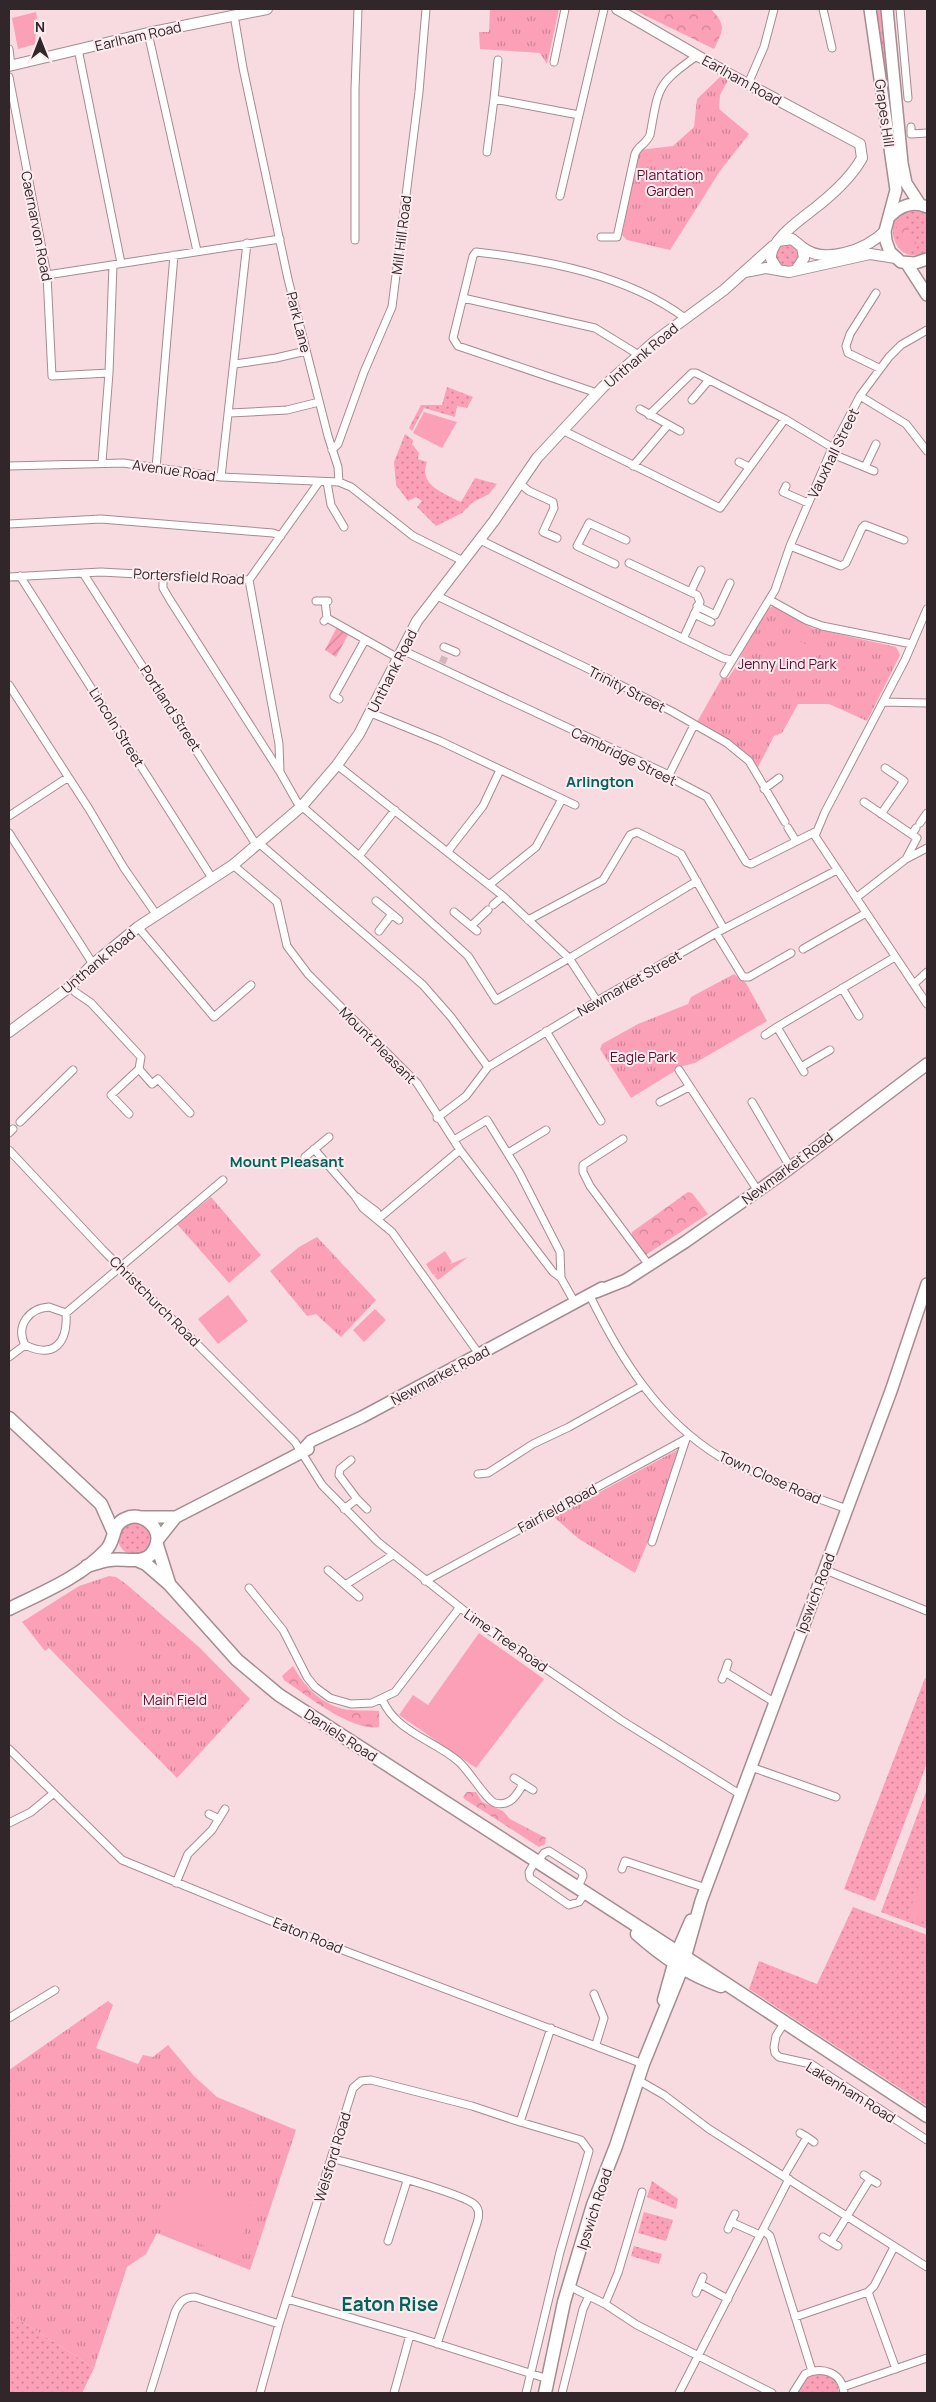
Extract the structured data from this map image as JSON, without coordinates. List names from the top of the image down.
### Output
{
  "streets": {
    "highway": [
      "Newmarket Road",
      "Ipswich Road",
      "Daniels Road",
      "Lakenham Road"
    ],
    "main road": ["Grapes Hill"],
    "street": [
      "Earlham Road",
      "Caernarvon Road",
      "Mill Hill Road",
      "Park Lane",
      "Unthank Road",
      "Vauxhall Street",
      "Avenue Road",
      "Portersfield Road",
      "Trinity Street",
      "Portland Street",
      "Lincoln Street",
      "Cambridge Street",
      "Newmarket Street",
      "Mount Pleasant",
      "Christchurch Road",
      "Town Close Road",
      "Fairfield Road",
      "Lime Tree Road",
      "Eaton Road",
      "Welsford Road"
    ]
  },
  "crossings": [
    ["Earlham Road", "Park Lane"],
    ["Earlham Road", "Unthank Road"],
    ["Mill Hill Road", "Park Lane"],
    ["Park Lane", "Avenue Road"],
    ["Unthank Road", "Trinity Street"],
    ["Unthank Road", "Portland Street"],
    ["Unthank Road", "Lincoln Street"],
    ["Unthank Road", "Cambridge Street"],
    ["Unthank Road", "Mount Pleasant"],
    ["Avenue Road", "Portersfield Road"],
    ["Portersfield Road", "Portland Street"],
    ["Portersfield Road", "Lincoln Street"],
    ["Trinity Street", "Cambridge Street"],
    ["Portland Street", "Newmarket Street"],
    ["Newmarket Street", "Mount Pleasant"],
    ["Mount Pleasant", "Newmarket Road"],
    ["Newmarket Road", "Christchurch Road"],
    ["Newmarket Road", "Town Close Road"],
    ["Newmarket Road", "Lime Tree Road"],
    ["Newmarket Road", "Daniels Road"],
    ["Christchurch Road", "Lime Tree Road"],
    ["Town Close Road", "Fairfield Road"],
    ["Town Close Road", "Ipswich Road"],
    ["Fairfield Road", "Lime Tree Road"],
    ["Ipswich Road", "Lime Tree Road"],
    ["Ipswich Road", "Daniels Road"],
    ["Ipswich Road", "Eaton Road"],
    ["Ipswich Road", "Lakenham Road"],
    ["Ipswich Road", "Welsford Road"],
    ["Daniels Road", "Lakenham Road"]
  ],
  "districts": ["Arlington", "Mount Pleasant", "Eaton Rise"],
  "parks": [
    "Plantation Garden",
    "Jenny Lind Park",
    "Eagle Park",
    "Main Field"
  ],
  "north": "top"
}
